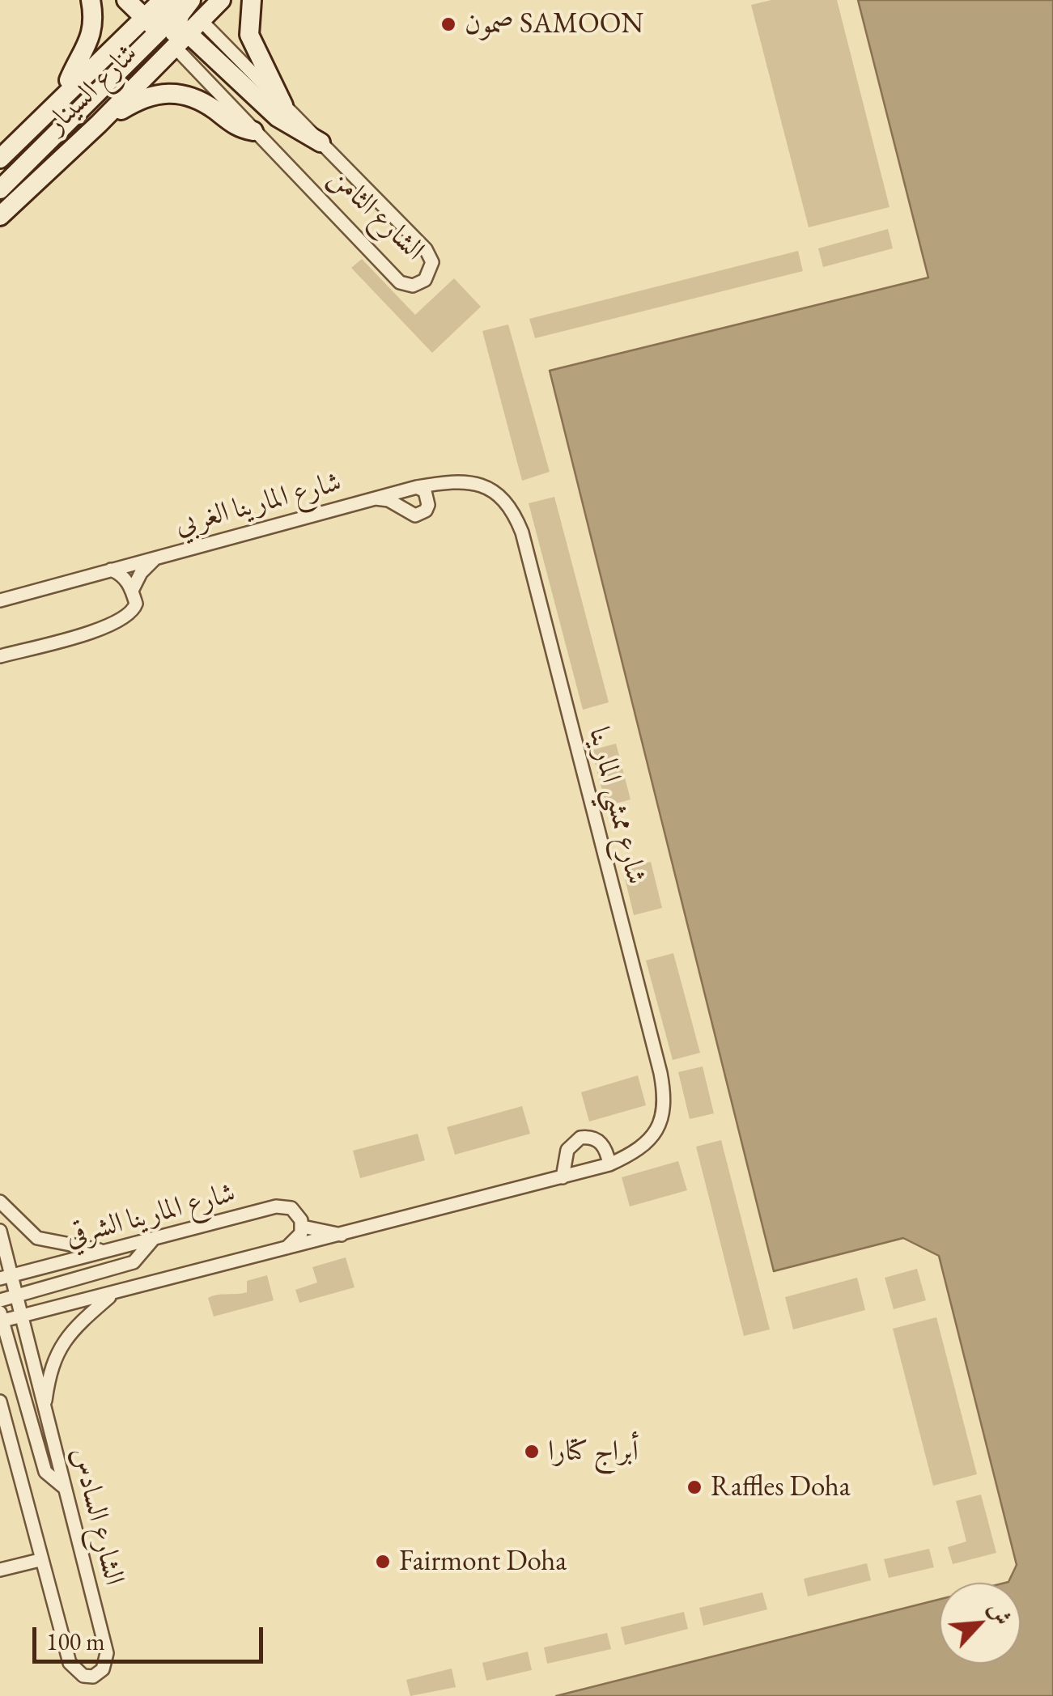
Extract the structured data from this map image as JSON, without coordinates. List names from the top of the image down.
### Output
{
  "streets": {
    "street": [
      "شارع السينار",
      "الشارع الثامن",
      "شارع المارينا الغربي",
      "شارع ممشي المارينا",
      "شارع المارينا الشرقي",
      "الشارع السادس"
    ]
  },
  "crossings": [
    ["شارع السينار", "الشارع الثامن"],
    ["شارع المارينا الغربي", "شارع ممشي المارينا"],
    ["شارع ممشي المارينا", "شارع المارينا الشرقي"],
    ["شارع المارينا الشرقي", "الشارع السادس"]
  ],
  "places": [
    "صمون SAMOON",
    "أبراج كتارا",
    "Raffles Doha",
    "Fairmont Doha"
  ],
  "scale_bar": "100 m",
  "north": "top right"
}
